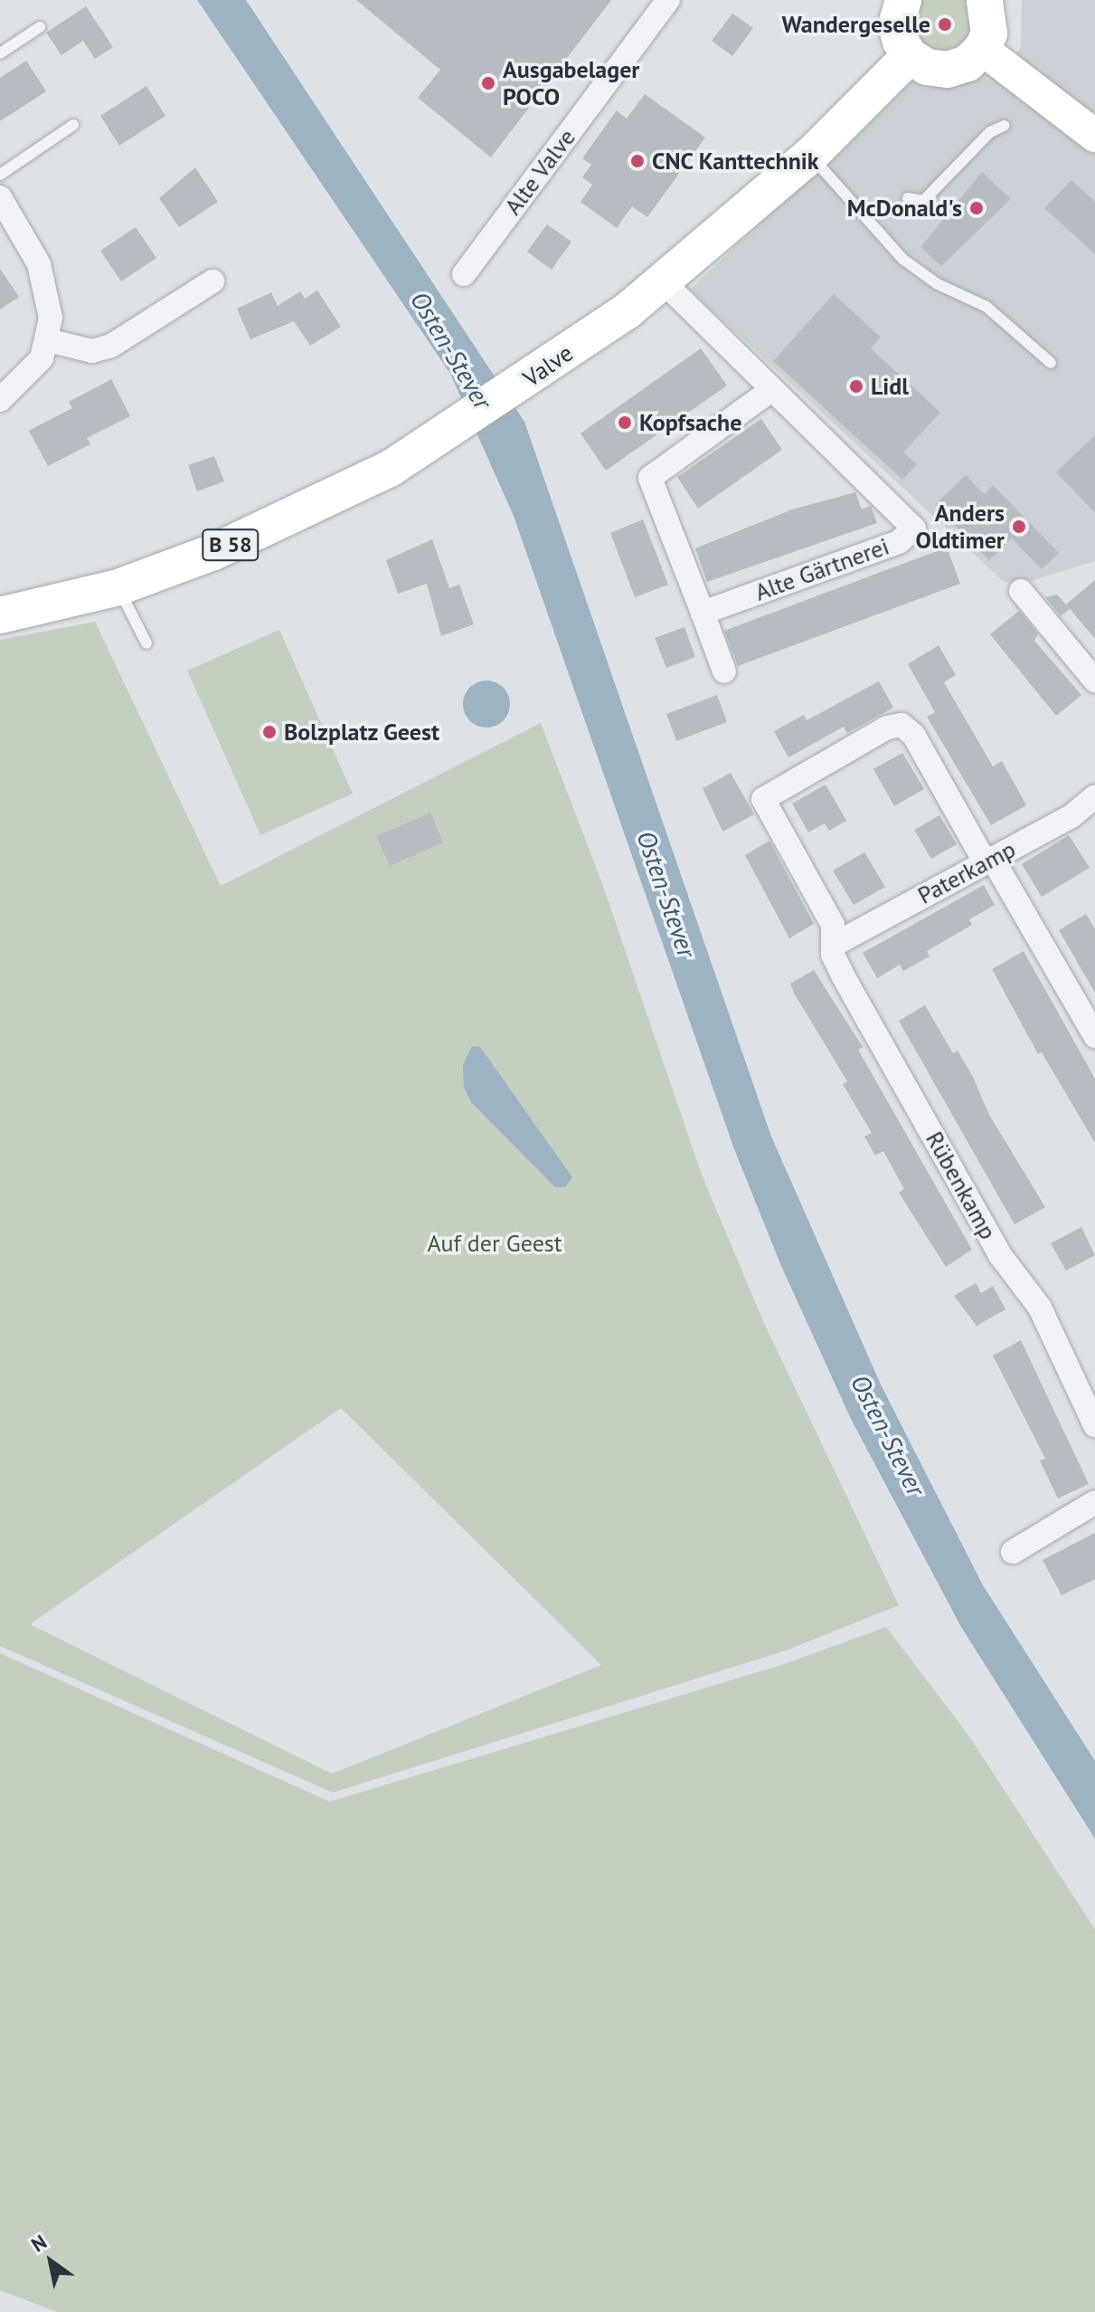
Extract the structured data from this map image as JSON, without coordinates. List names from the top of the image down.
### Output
{
  "streets": {
    "main road": ["Valve", "B 58"],
    "street": [
      "Alte Valve",
      "Alte Gärtnerei",
      "Paterkamp",
      "Rübenkamp"
    ]
  },
  "crossings": [
    ["Valve", "Alte Gärtnerei"],
    ["Paterkamp", "Rübenkamp"]
  ],
  "water": ["Osten-Stever"],
  "parks": ["Auf der Geest"],
  "places": [
    "Wandergeselle",
    "Ausgabelager POCO",
    "CNC Kanttechnik",
    "McDonald's",
    "Lidl",
    "Kopfsache",
    "Anders Oldtimer",
    "Bolzplatz Geest"
  ],
  "north": "top left"
}
